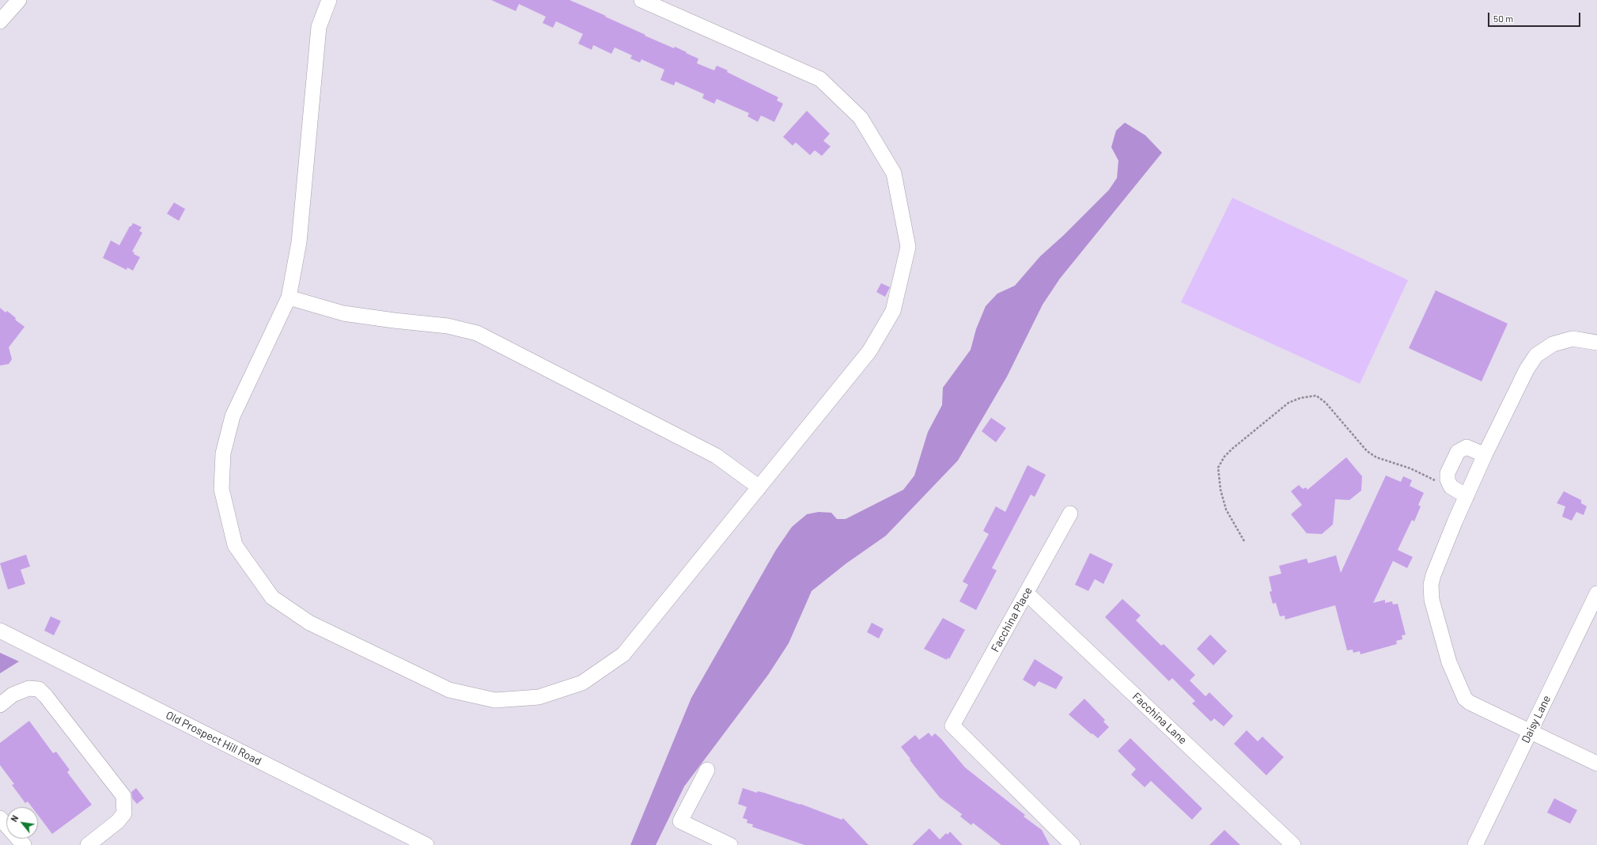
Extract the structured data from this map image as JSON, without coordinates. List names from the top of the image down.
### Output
{
  "streets": {
    "street": [
      "Facchina Place",
      "Facchina Lane",
      "Daisy Lane",
      "Old Prospect Hill Road"
    ]
  },
  "crossings": [
    ["Facchina Place", "Facchina Lane"]
  ],
  "scale_bar": "50 m",
  "north": "top left"
}
